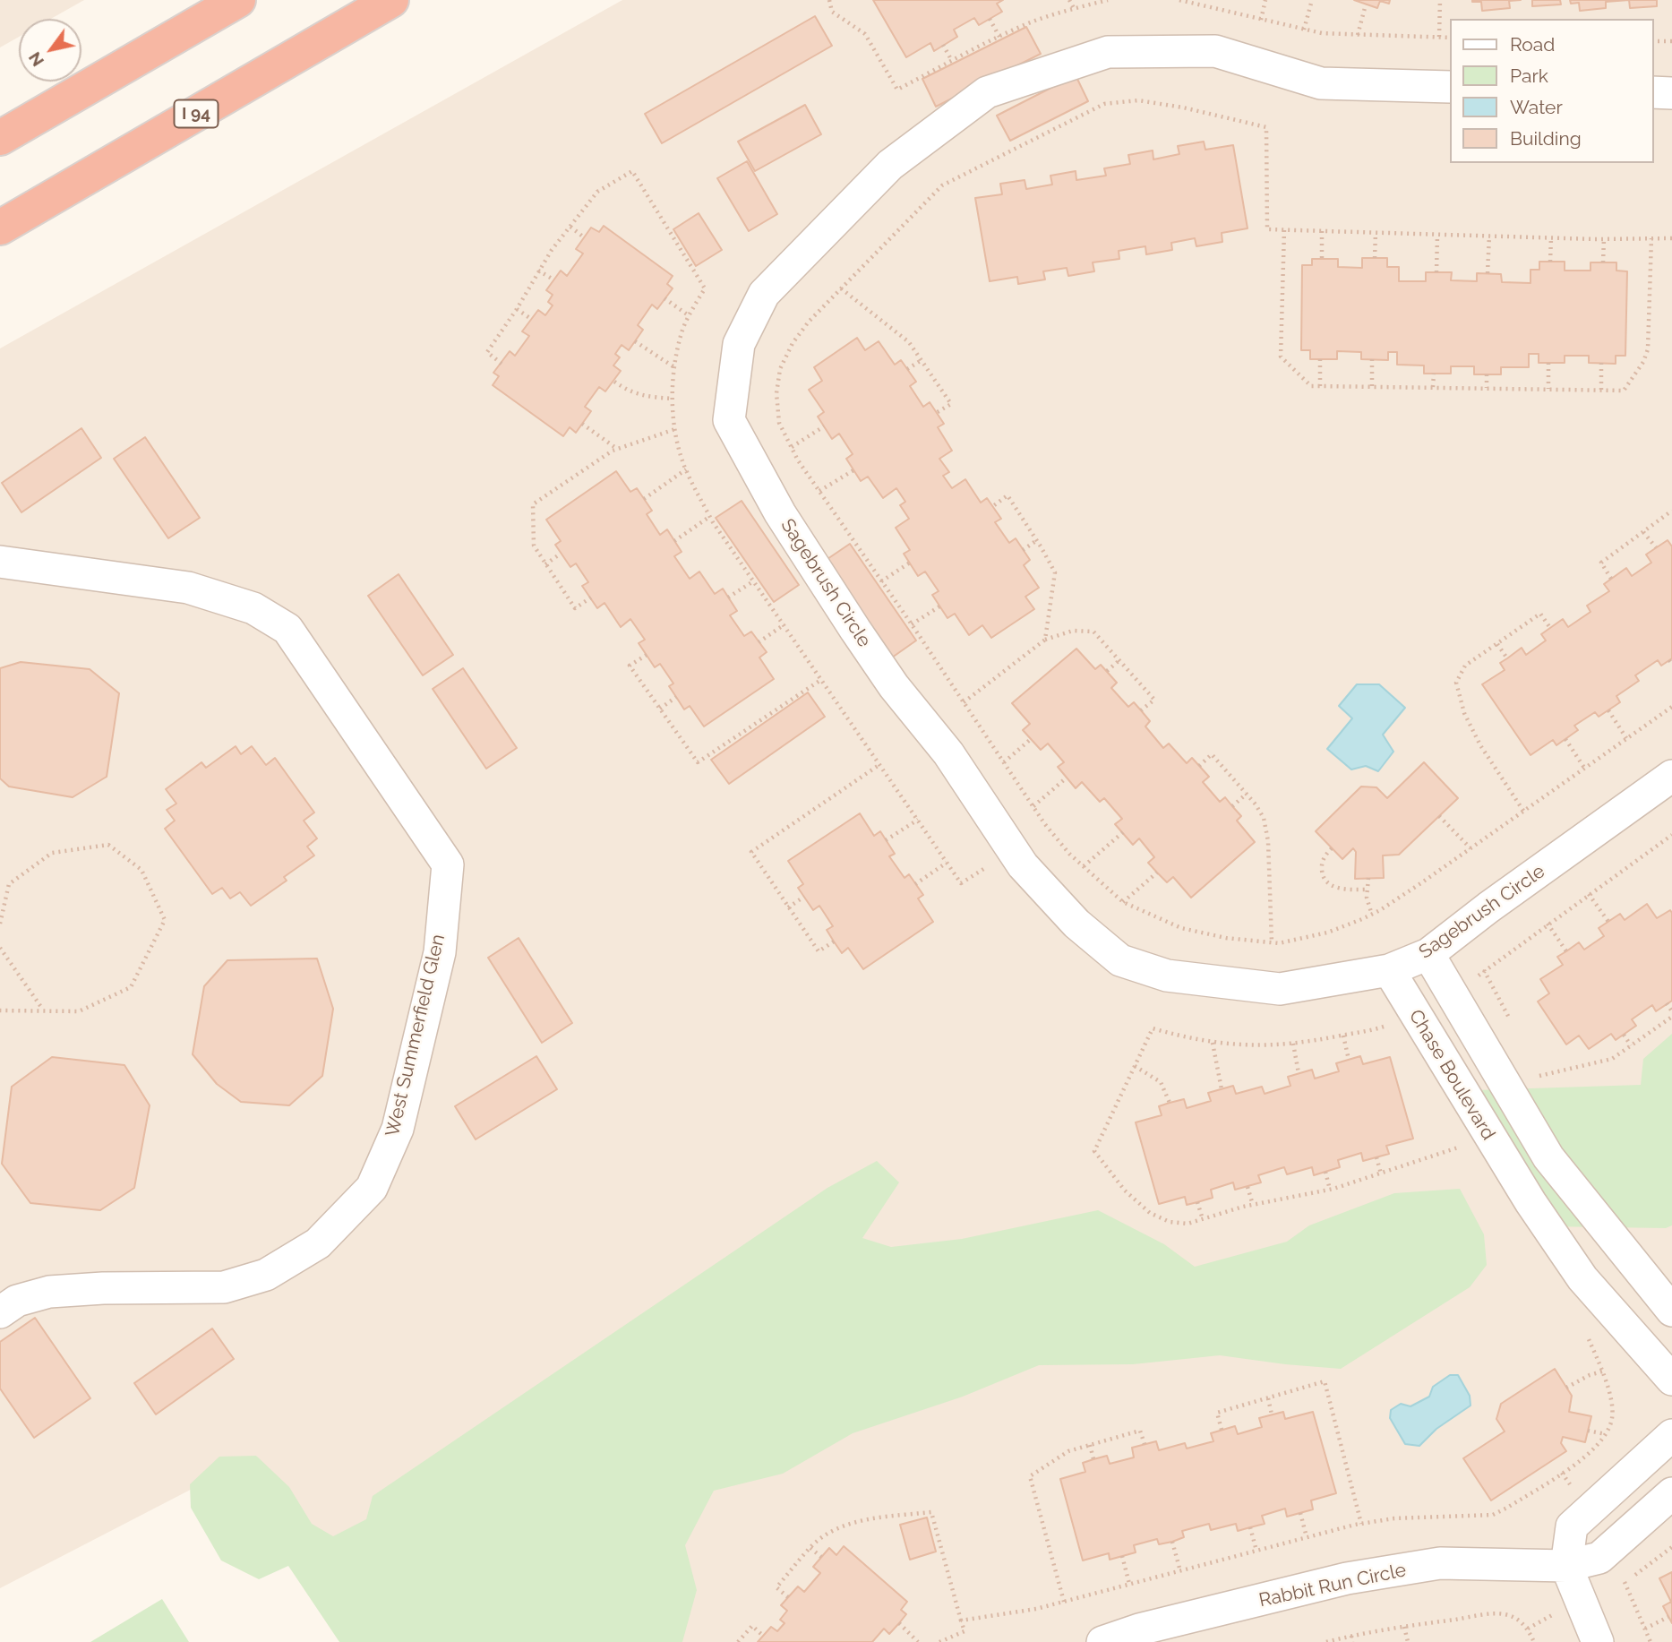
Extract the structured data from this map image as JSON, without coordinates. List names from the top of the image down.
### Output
{
  "streets": {
    "highway": ["I 94"],
    "street": [
      "Sagebrush Circle",
      "West Summerfield Glen",
      "Chase Boulevard",
      "Rabbit Run Circle"
    ]
  },
  "crossings": [
    ["Sagebrush Circle", "Chase Boulevard"]
  ],
  "legend": [
    "Road",
    "Park",
    "Water",
    "Building"
  ],
  "north": "bottom left"
}
